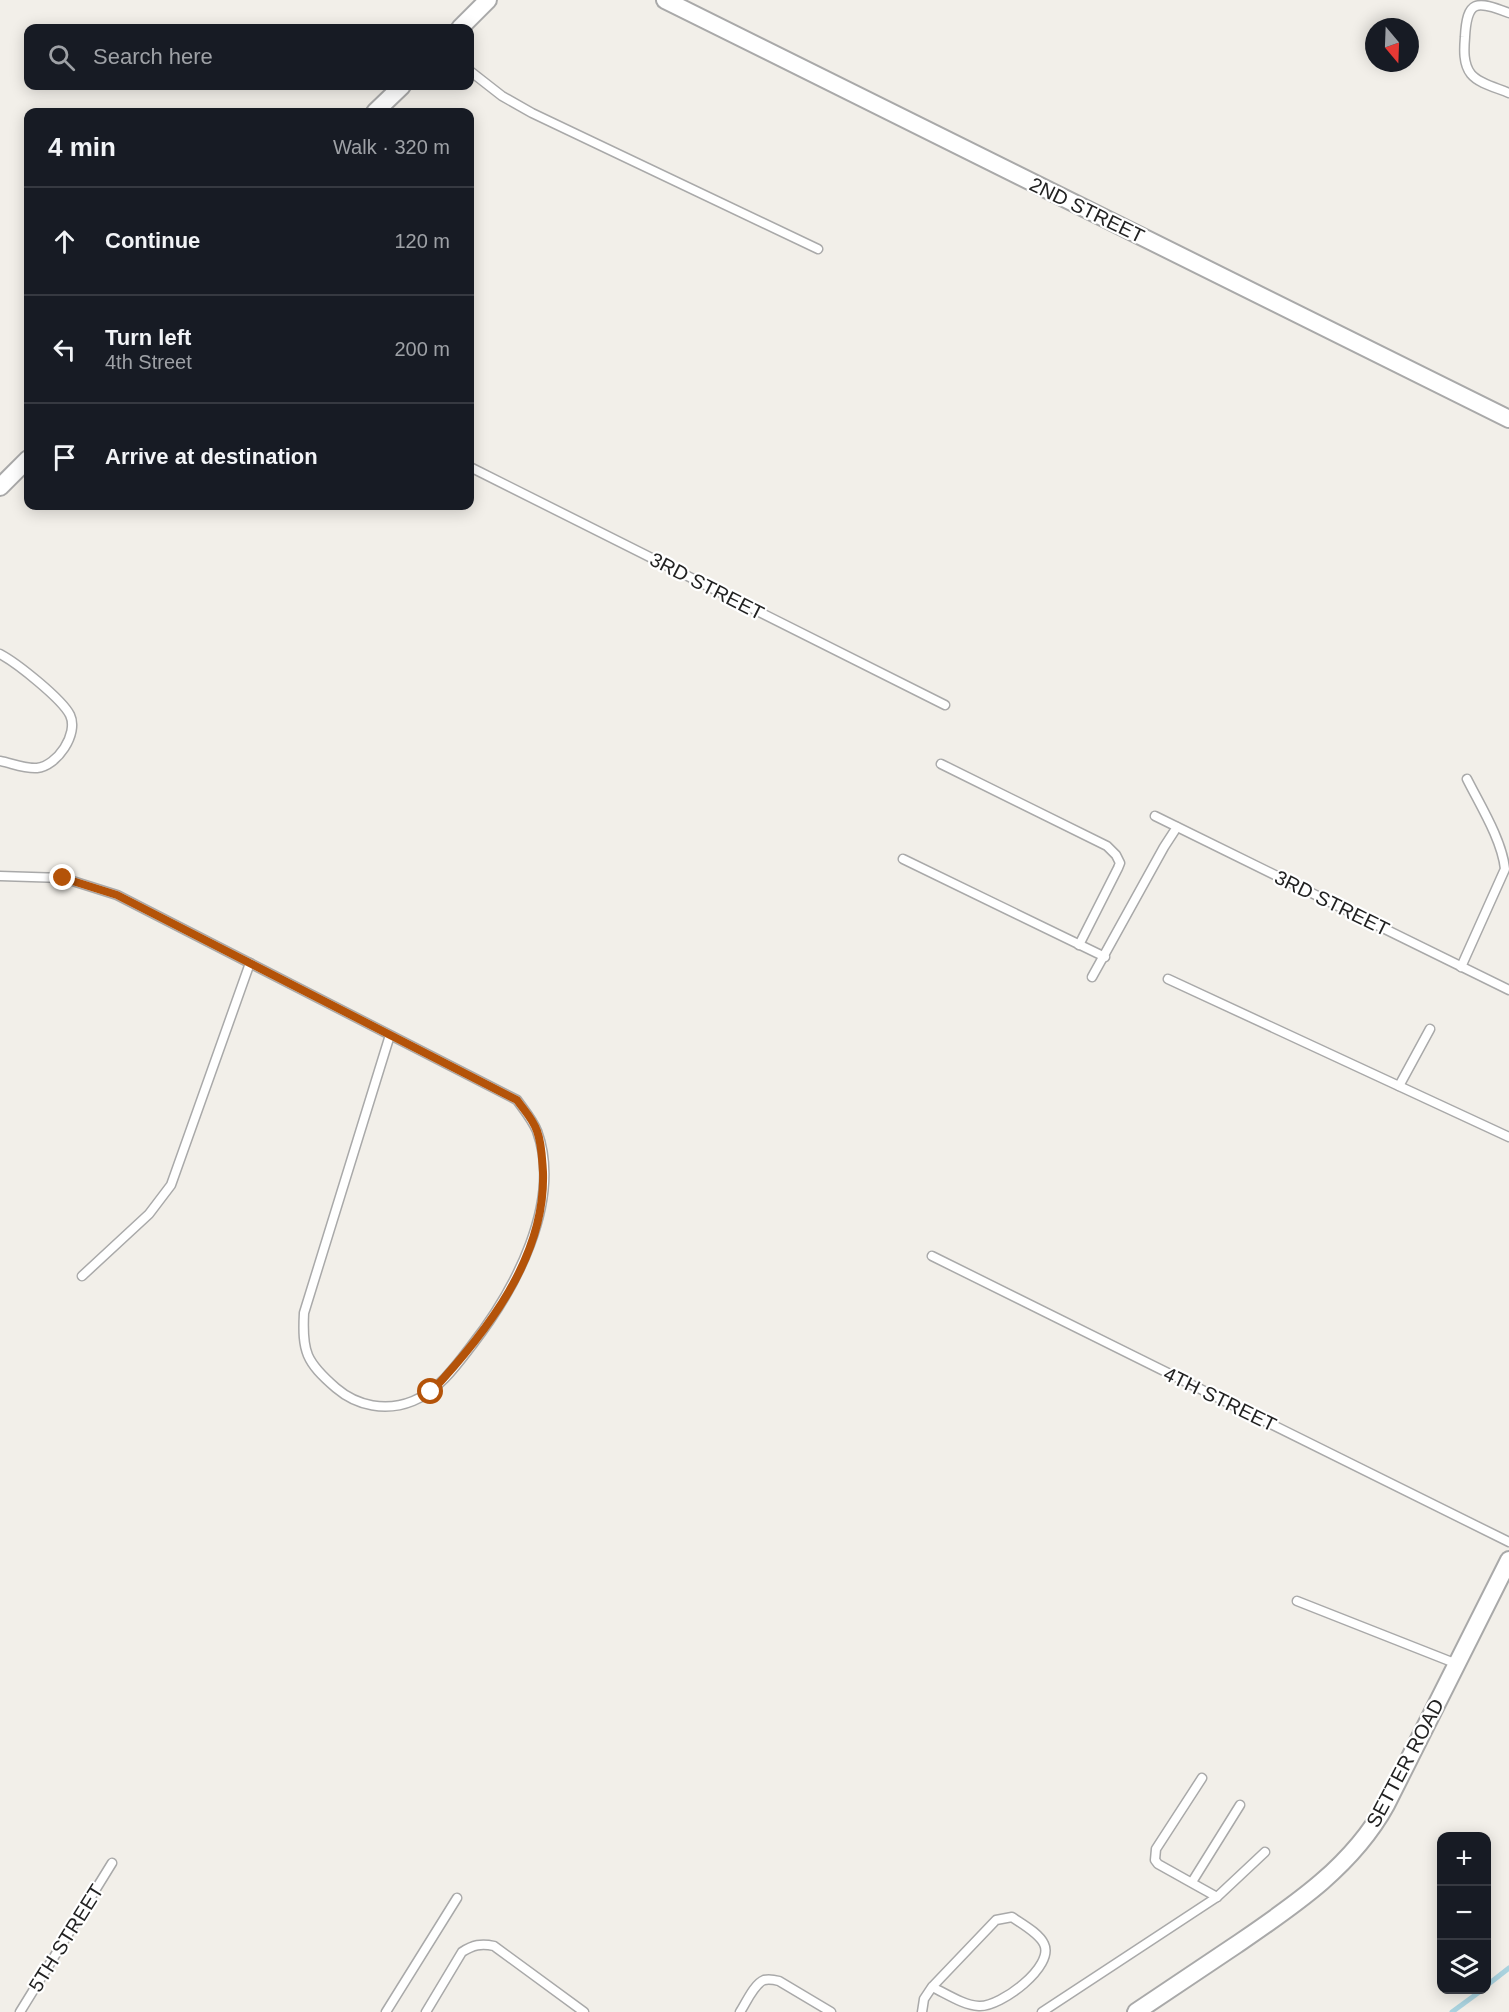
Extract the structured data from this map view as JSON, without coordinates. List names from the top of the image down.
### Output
{
  "streets": {
    "street": ["2ND STREET", "SETTER ROAD"],
    "lane": ["3RD STREET", "4TH STREET", "5TH STREET"]
  },
  "north": "bottom",
  "page": {
    "search": "Search here",
    "heading": ["4 min", "Walk · 320 m"],
    "list": [
      ["Continue", "120 m"],
      ["Turn left", "4th Street", "200 m"],
      "Arrive at destination"
    ],
    "map_buttons": ["+", "−"]
  }
}
